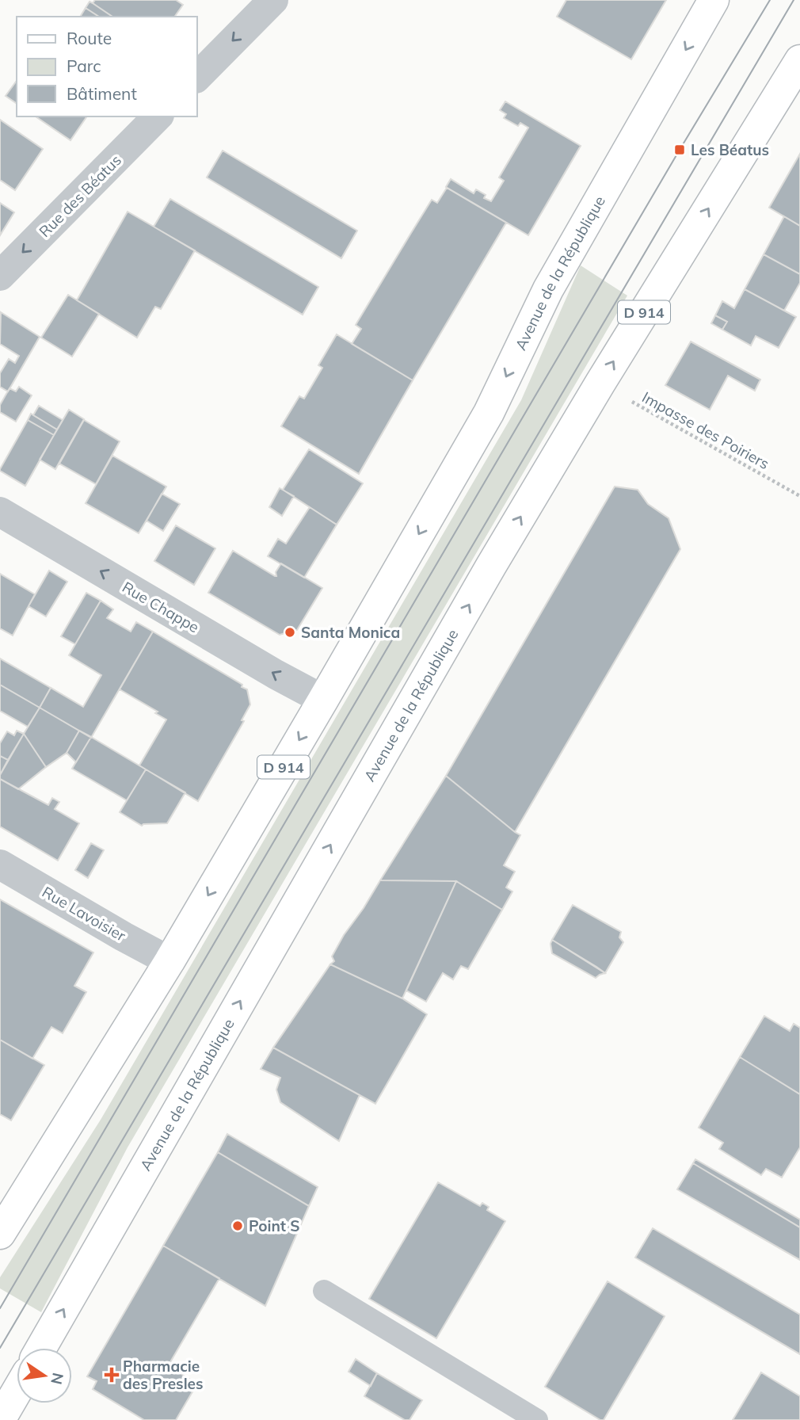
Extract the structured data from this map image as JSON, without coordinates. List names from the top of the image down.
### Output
{
  "streets": {
    "main road": ["Avenue de la République", "D 914"],
    "street": ["Rue des Béatus", "Rue Chappe", "Rue Lavoisier"],
    "path": ["Impasse des Poiriers"]
  },
  "crossings": [
    ["Avenue de la République", "Impasse des Poiriers"],
    ["Avenue de la République", "Rue Chappe"],
    ["Avenue de la République", "Rue Lavoisier"]
  ],
  "one_way": ["Rue des Béatus", "Rue Chappe"],
  "places": {
    "transit": ["Les Béatus"],
    "other": ["Santa Monica", "Point S"],
    "health": ["Pharmacie des Presles"]
  },
  "legend": ["Route", "Parc", "Bâtiment"],
  "north": "right"
}
